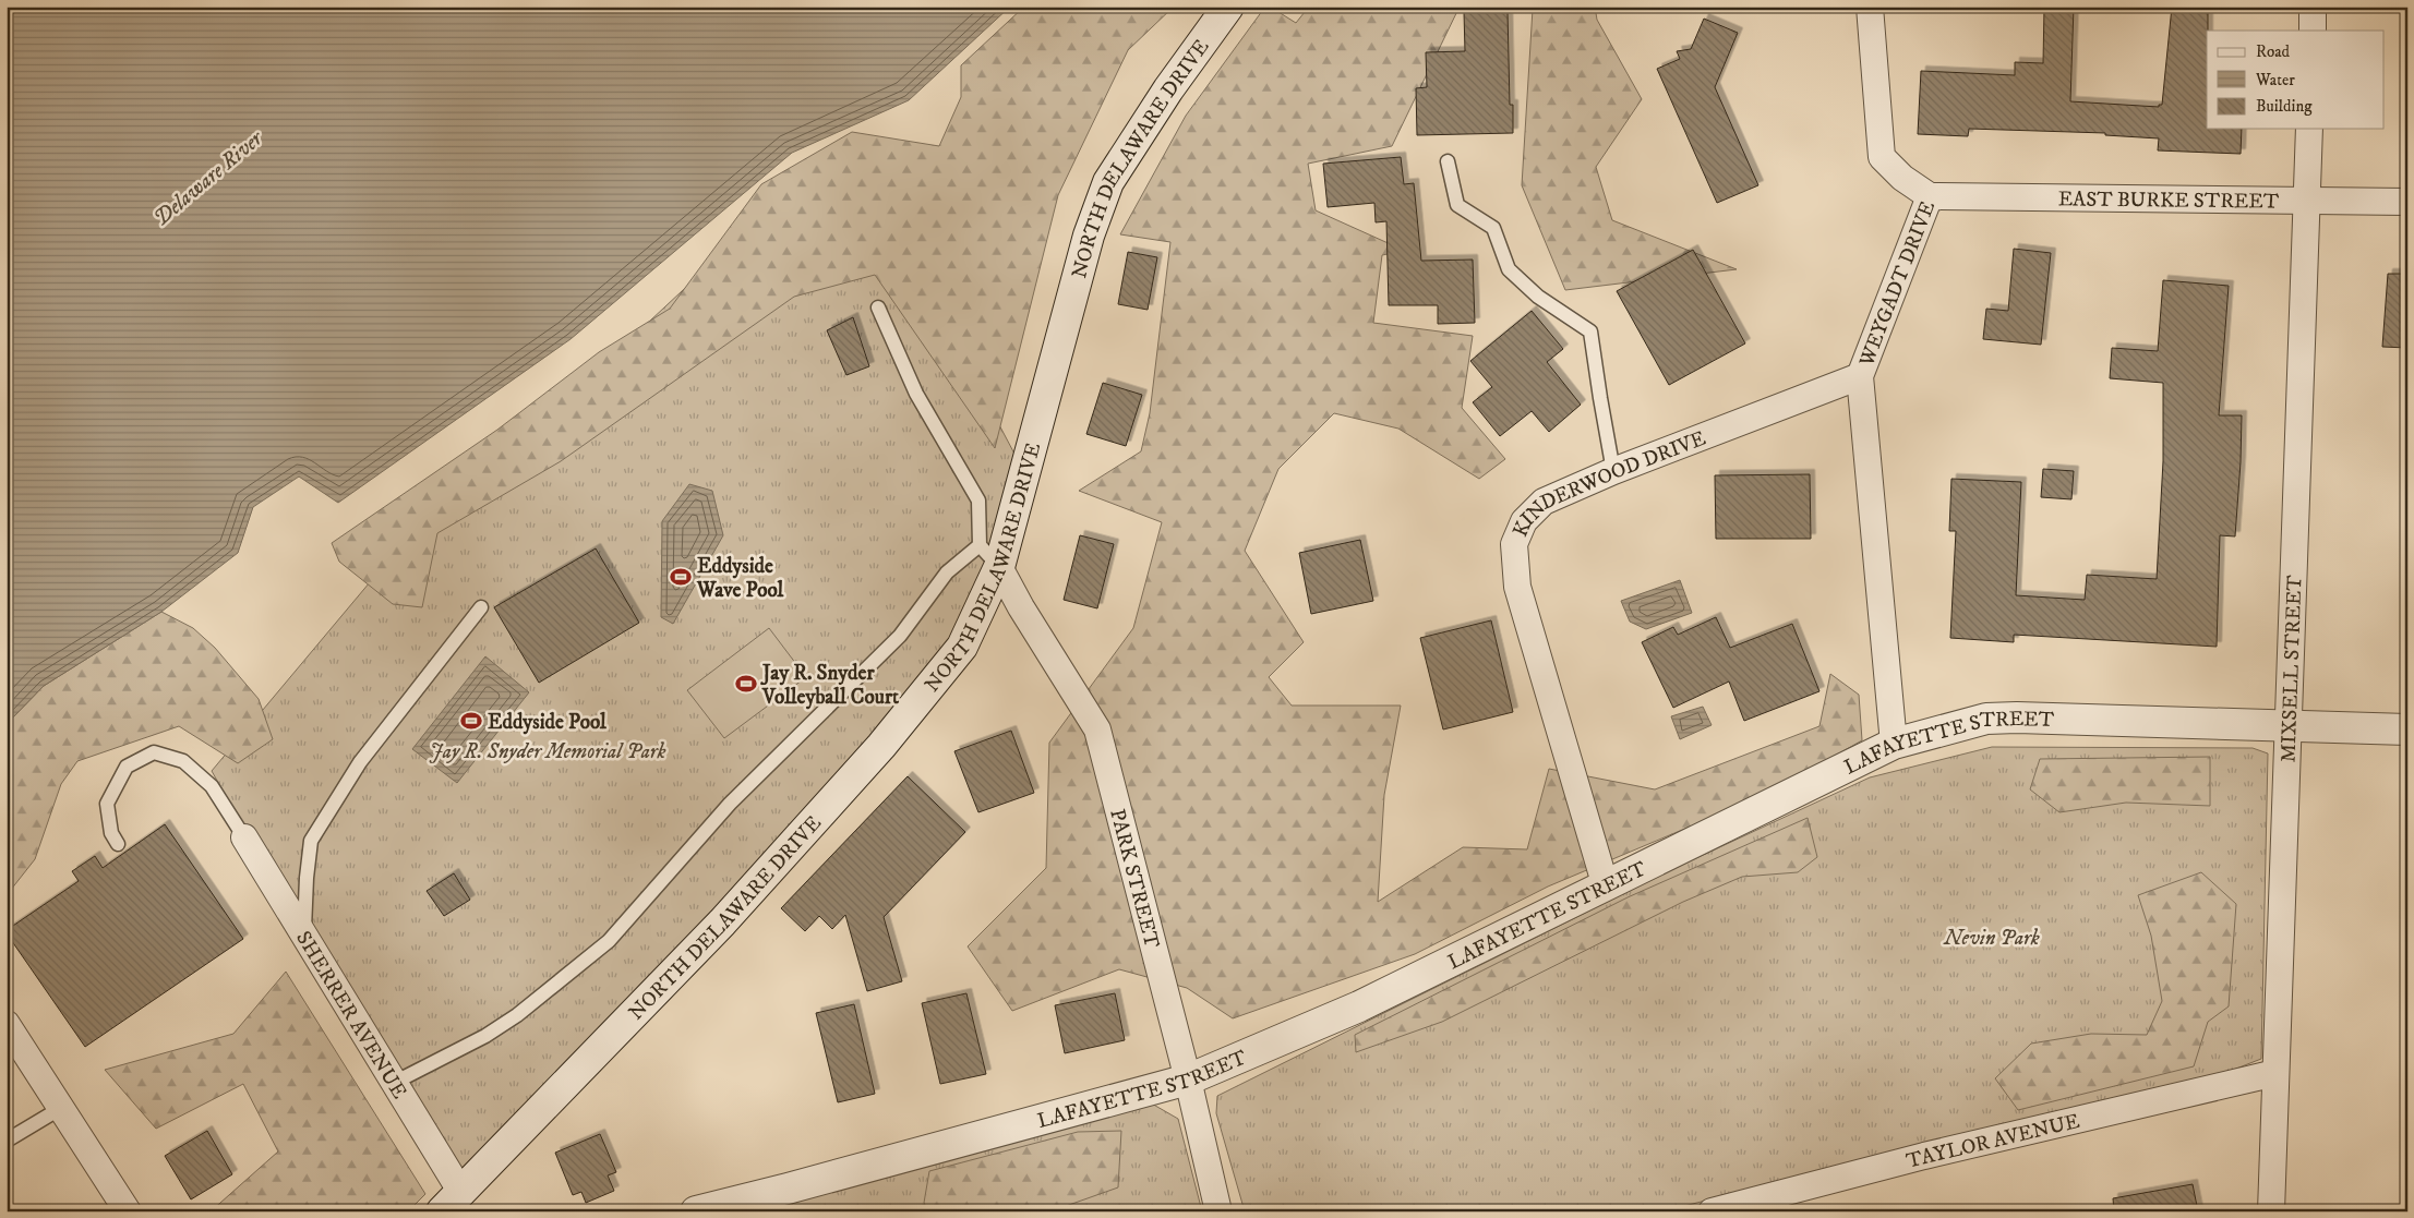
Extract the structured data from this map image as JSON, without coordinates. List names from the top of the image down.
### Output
{
  "streets": {
    "street": [
      "NORTH DELAWARE DRIVE",
      "EAST BURKE STREET",
      "WEYGADT DRIVE",
      "KINDERWOOD DRIVE",
      "MIXSELL STREET",
      "LAFAYETTE STREET",
      "PARK STREET",
      "SHERRER AVENUE",
      "TAYLOR AVENUE"
    ]
  },
  "crossings": [
    ["NORTH DELAWARE DRIVE", "PARK STREET"],
    ["NORTH DELAWARE DRIVE", "SHERRER AVENUE"],
    ["EAST BURKE STREET", "WEYGADT DRIVE"],
    ["EAST BURKE STREET", "MIXSELL STREET"],
    ["WEYGADT DRIVE", "KINDERWOOD DRIVE"],
    ["WEYGADT DRIVE", "LAFAYETTE STREET"],
    ["KINDERWOOD DRIVE", "LAFAYETTE STREET"],
    ["MIXSELL STREET", "LAFAYETTE STREET"],
    ["MIXSELL STREET", "TAYLOR AVENUE"],
    ["LAFAYETTE STREET", "PARK STREET"]
  ],
  "water": ["Delaware River"],
  "parks": ["Jay R. Snyder Memorial Park", "Nevin Park"],
  "places": {
    "sports": ["Eddyside Wave Pool", "Jay R. Snyder Volleyball Court", "Eddyside Pool"]
  },
  "legend": ["Road", "Water", "Building"]
}
